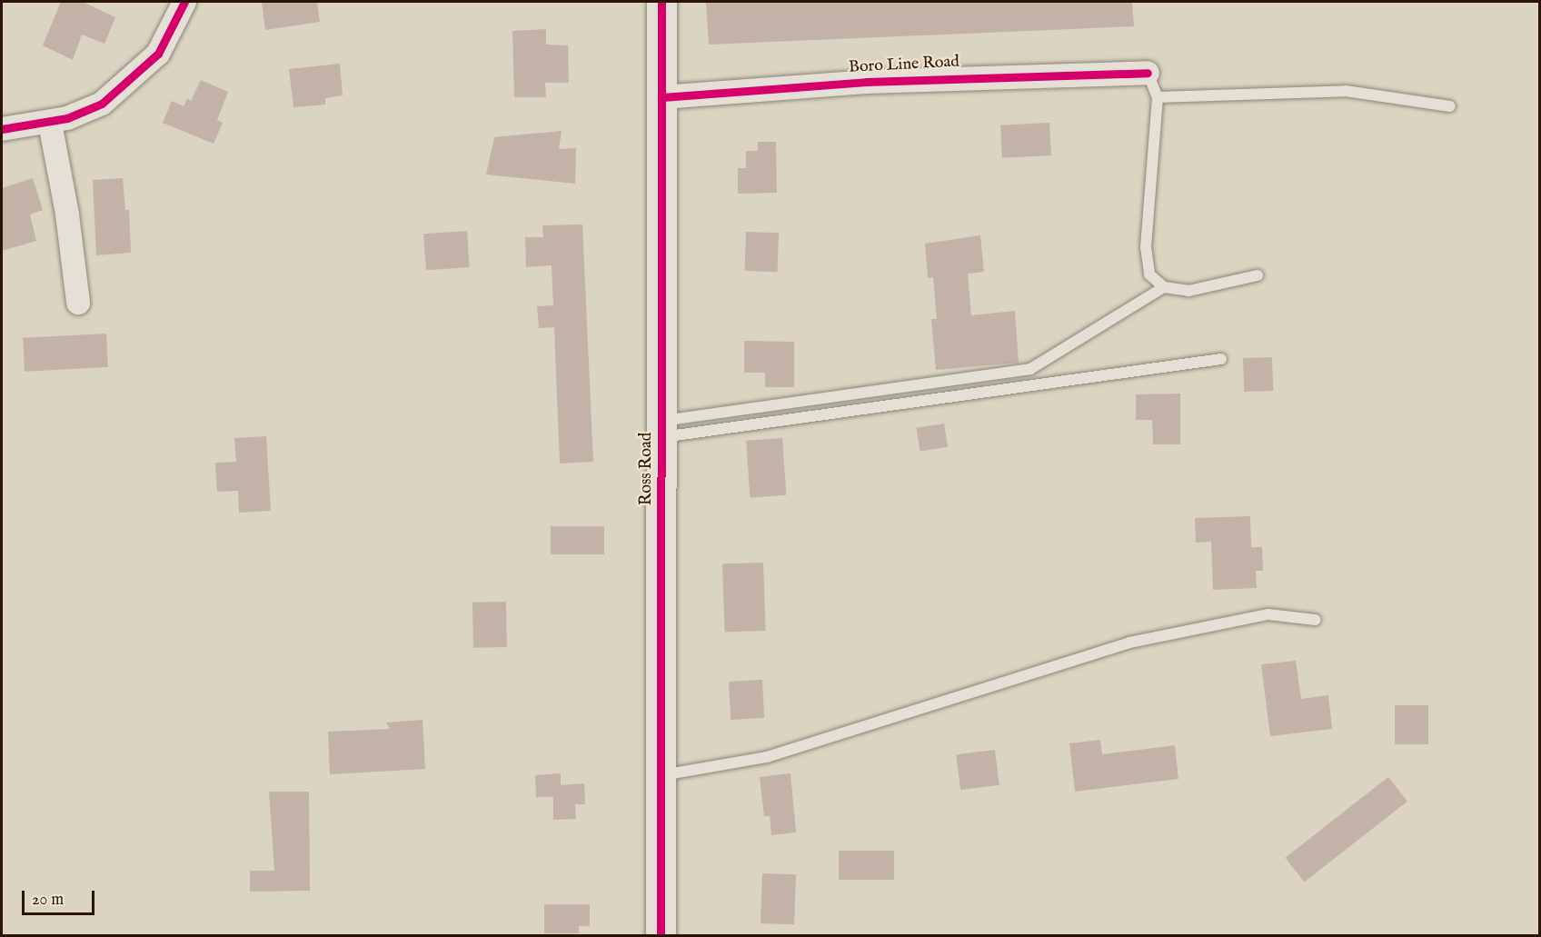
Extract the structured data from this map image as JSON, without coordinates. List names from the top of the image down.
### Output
{
  "streets": {
    "street": ["Boro Line Road", "Ross Road"]
  },
  "crossings": [
    ["Boro Line Road", "Ross Road"]
  ],
  "scale_bar": "20 m"
}
